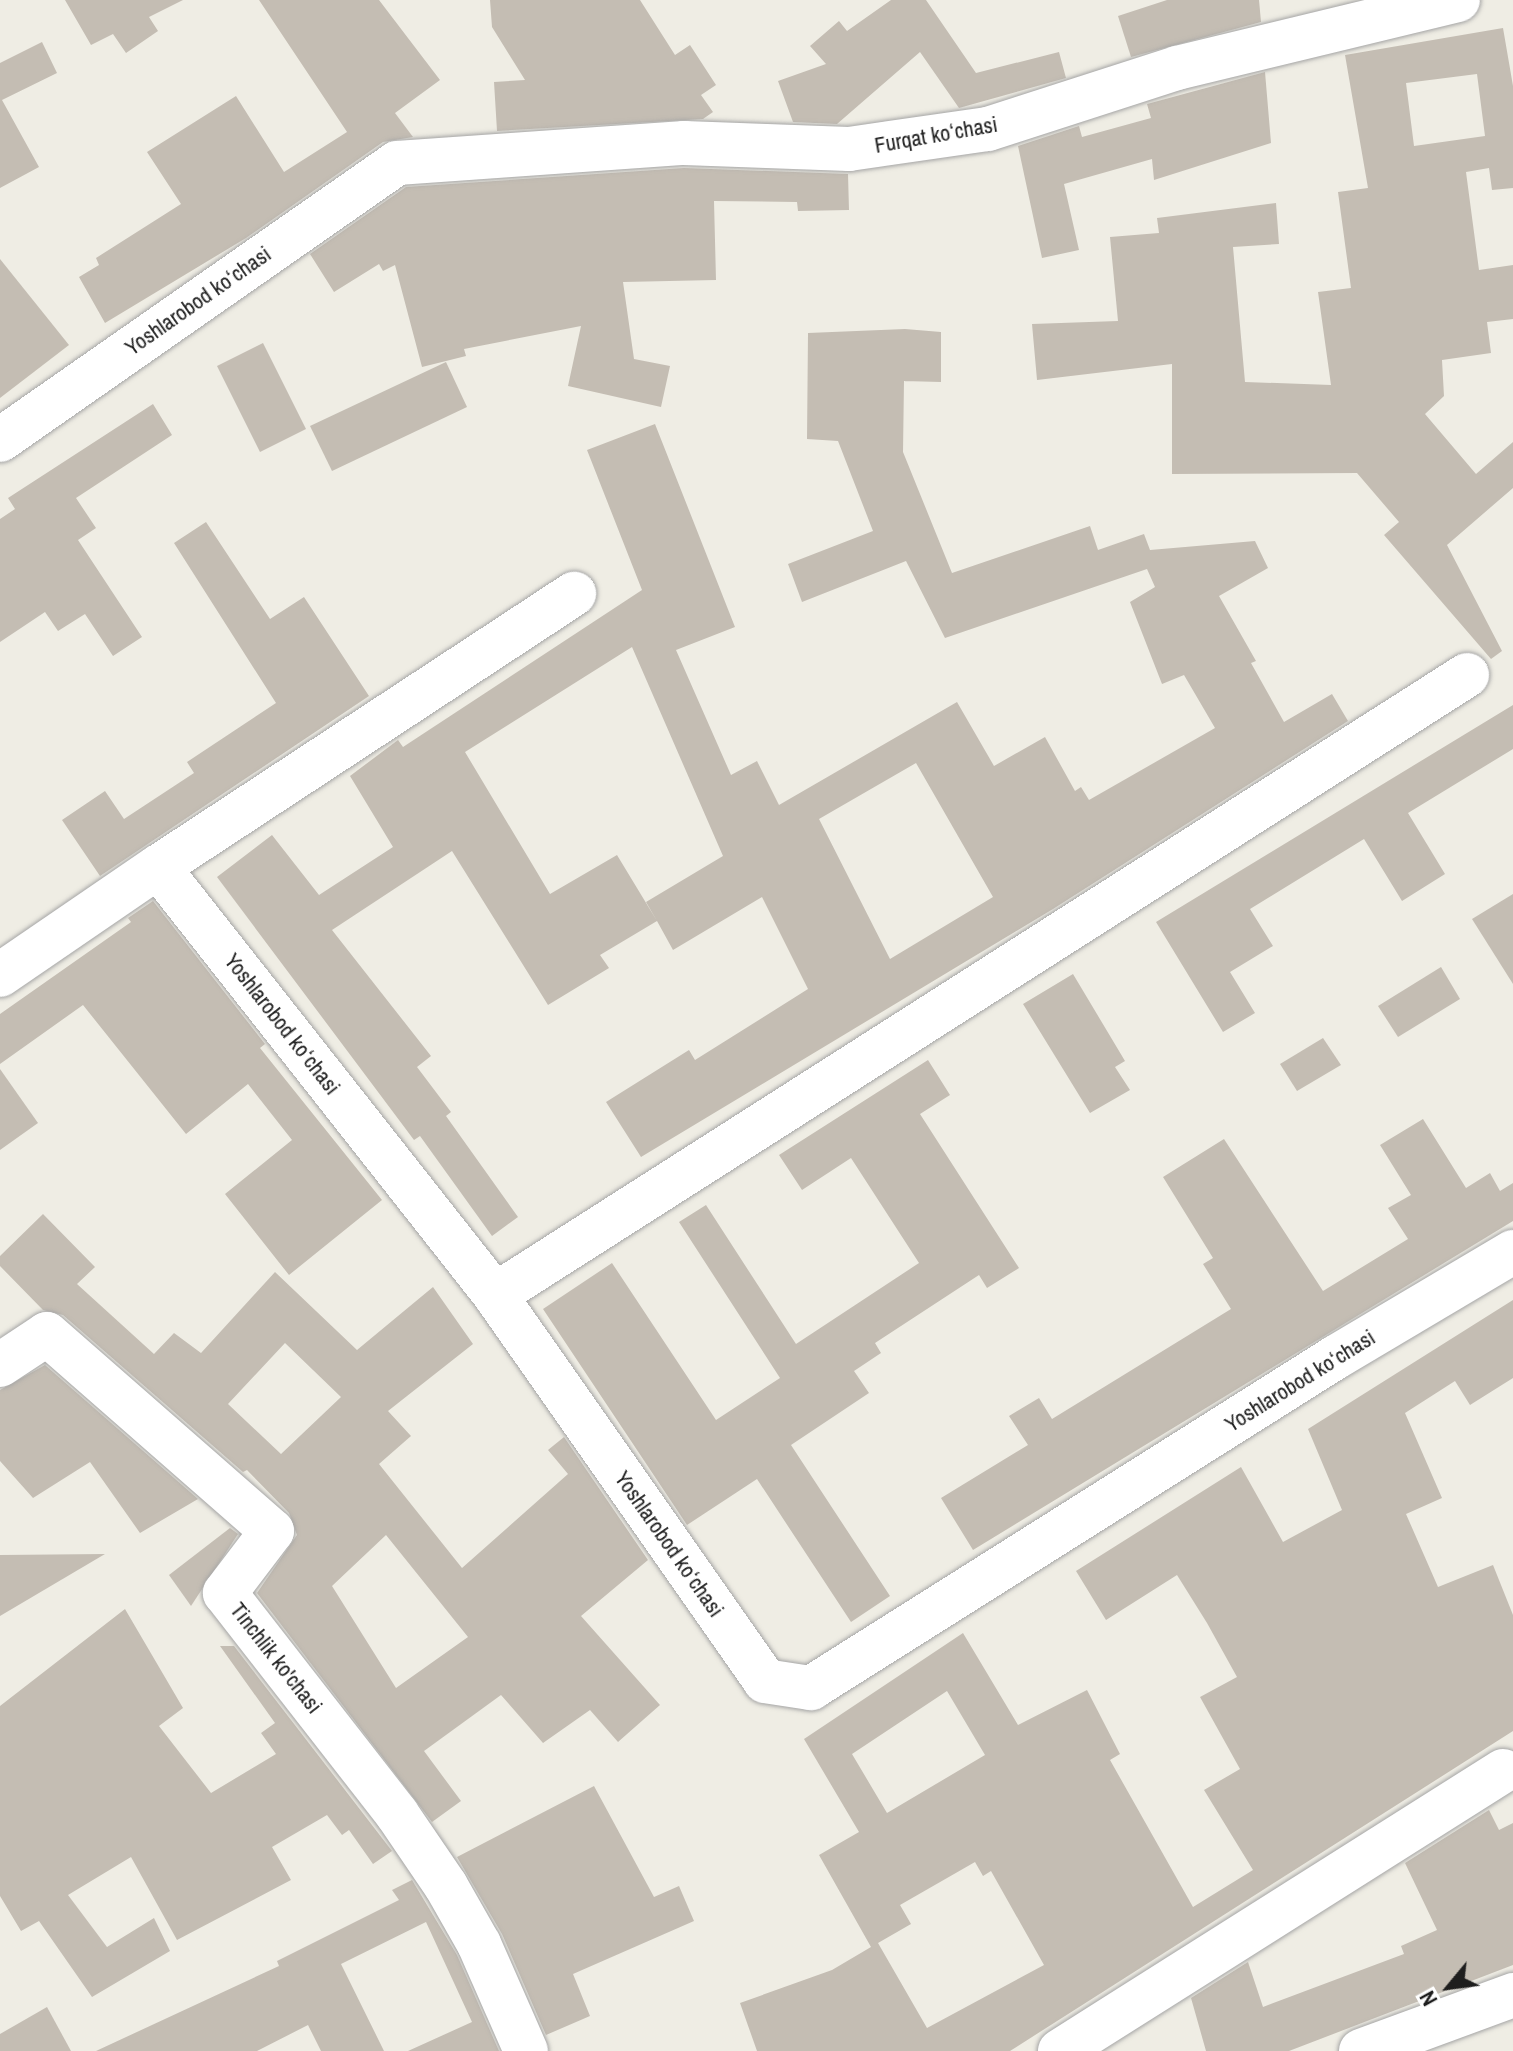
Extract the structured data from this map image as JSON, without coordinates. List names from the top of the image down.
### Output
{
  "streets": {
    "street": ["Furqat koʻchasi", "Yoshlarobod koʻchasi", "Tinchlik ko'chasi"]
  },
  "crossings": [
    ["Furqat koʻchasi", "Yoshlarobod koʻchasi"]
  ],
  "north": "bottom left"
}
